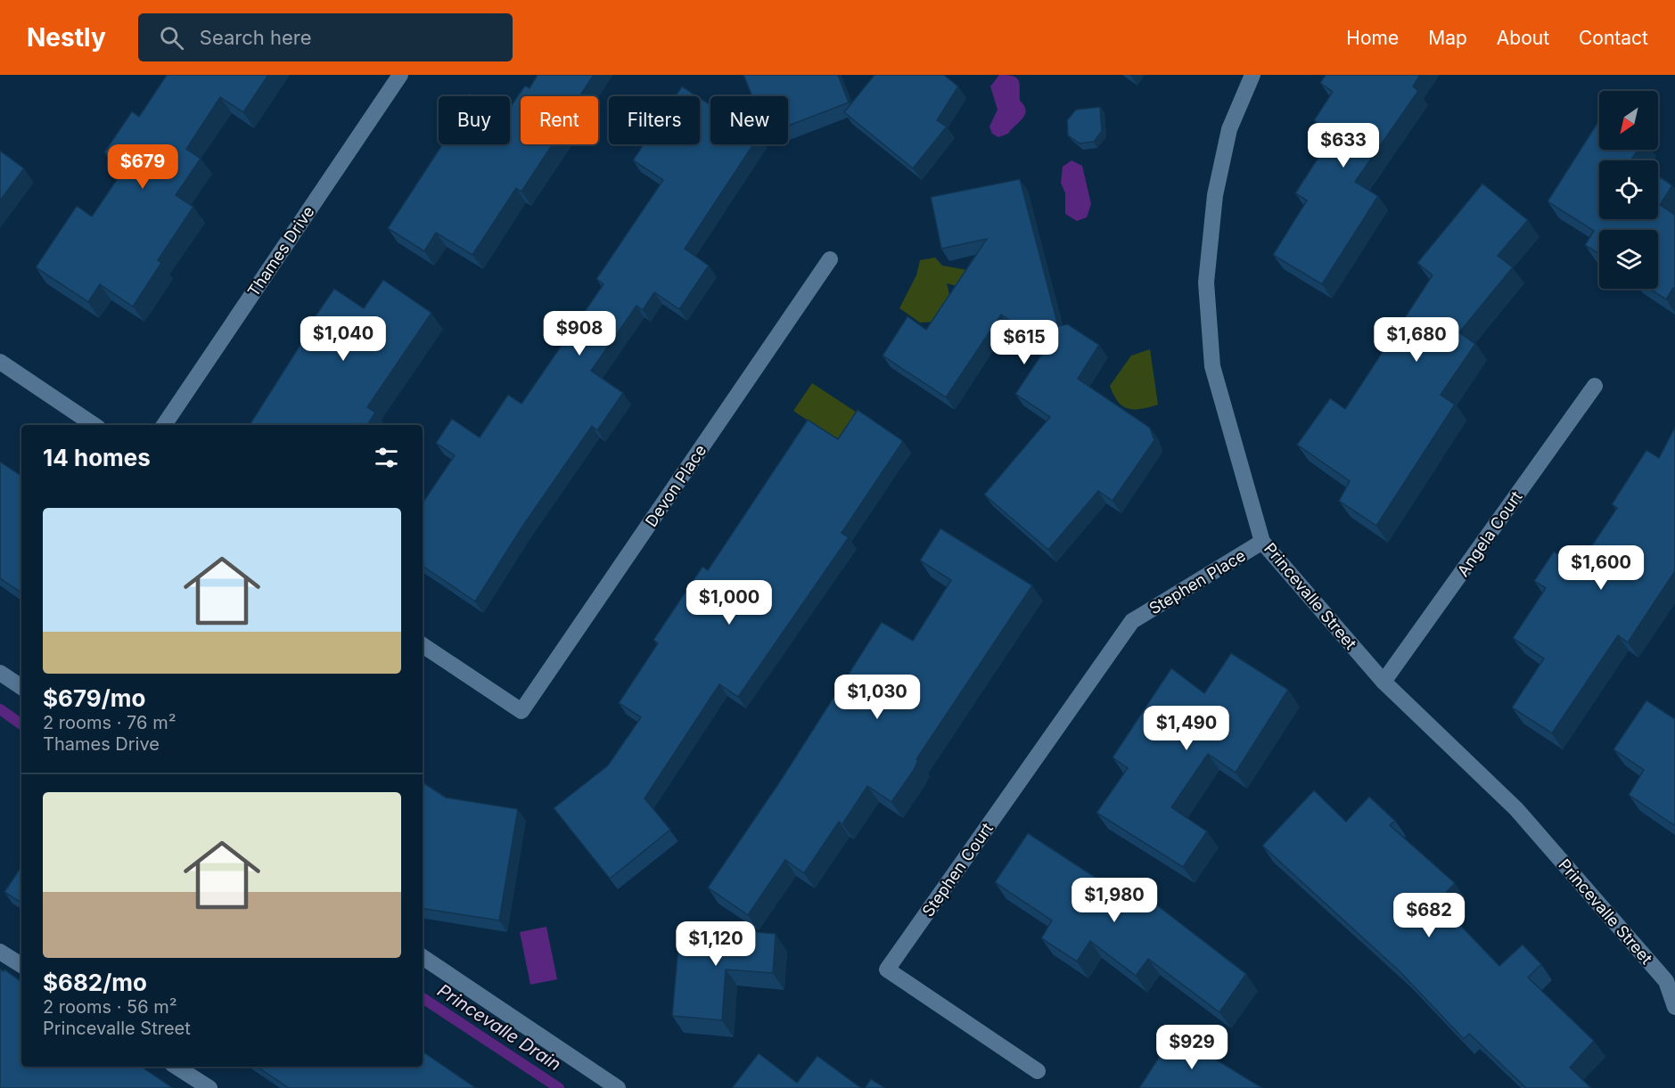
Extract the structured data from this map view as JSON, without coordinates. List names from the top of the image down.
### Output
{
  "streets": {
    "street": [
      "Thames Drive",
      "Devon Place",
      "Angela Court",
      "Stephen Place",
      "Princevalle Street",
      "Stephen Court"
    ]
  },
  "crossings": [
    ["Angela Court", "Princevalle Street"],
    ["Stephen Place", "Princevalle Street"],
    ["Stephen Place", "Stephen Court"]
  ],
  "water": ["Princevalle Drain"],
  "north": "bottom left",
  "page": {
    "header": "Nestly",
    "search": "Search here",
    "nav": [
      "Home",
      "Map",
      "About",
      "Contact"
    ],
    "chip": [
      "Buy",
      "Rent",
      "Filters",
      "New"
    ],
    "price": [
      "$633",
      "$679",
      "$908",
      "$1,040",
      "$1,680",
      "$615",
      "$1,600",
      "$1,000",
      "$1,030",
      "$1,490",
      "$1,980",
      "$682",
      "$1,120",
      "$929"
    ],
    "heading": "14 homes",
    "list": [
      {
        "name": "$679/mo",
        "note": "2 rooms · 76 m² · Thames Drive"
      },
      {
        "name": "$682/mo",
        "note": "2 rooms · 56 m² · Princevalle Street"
      }
    ]
  }
}
